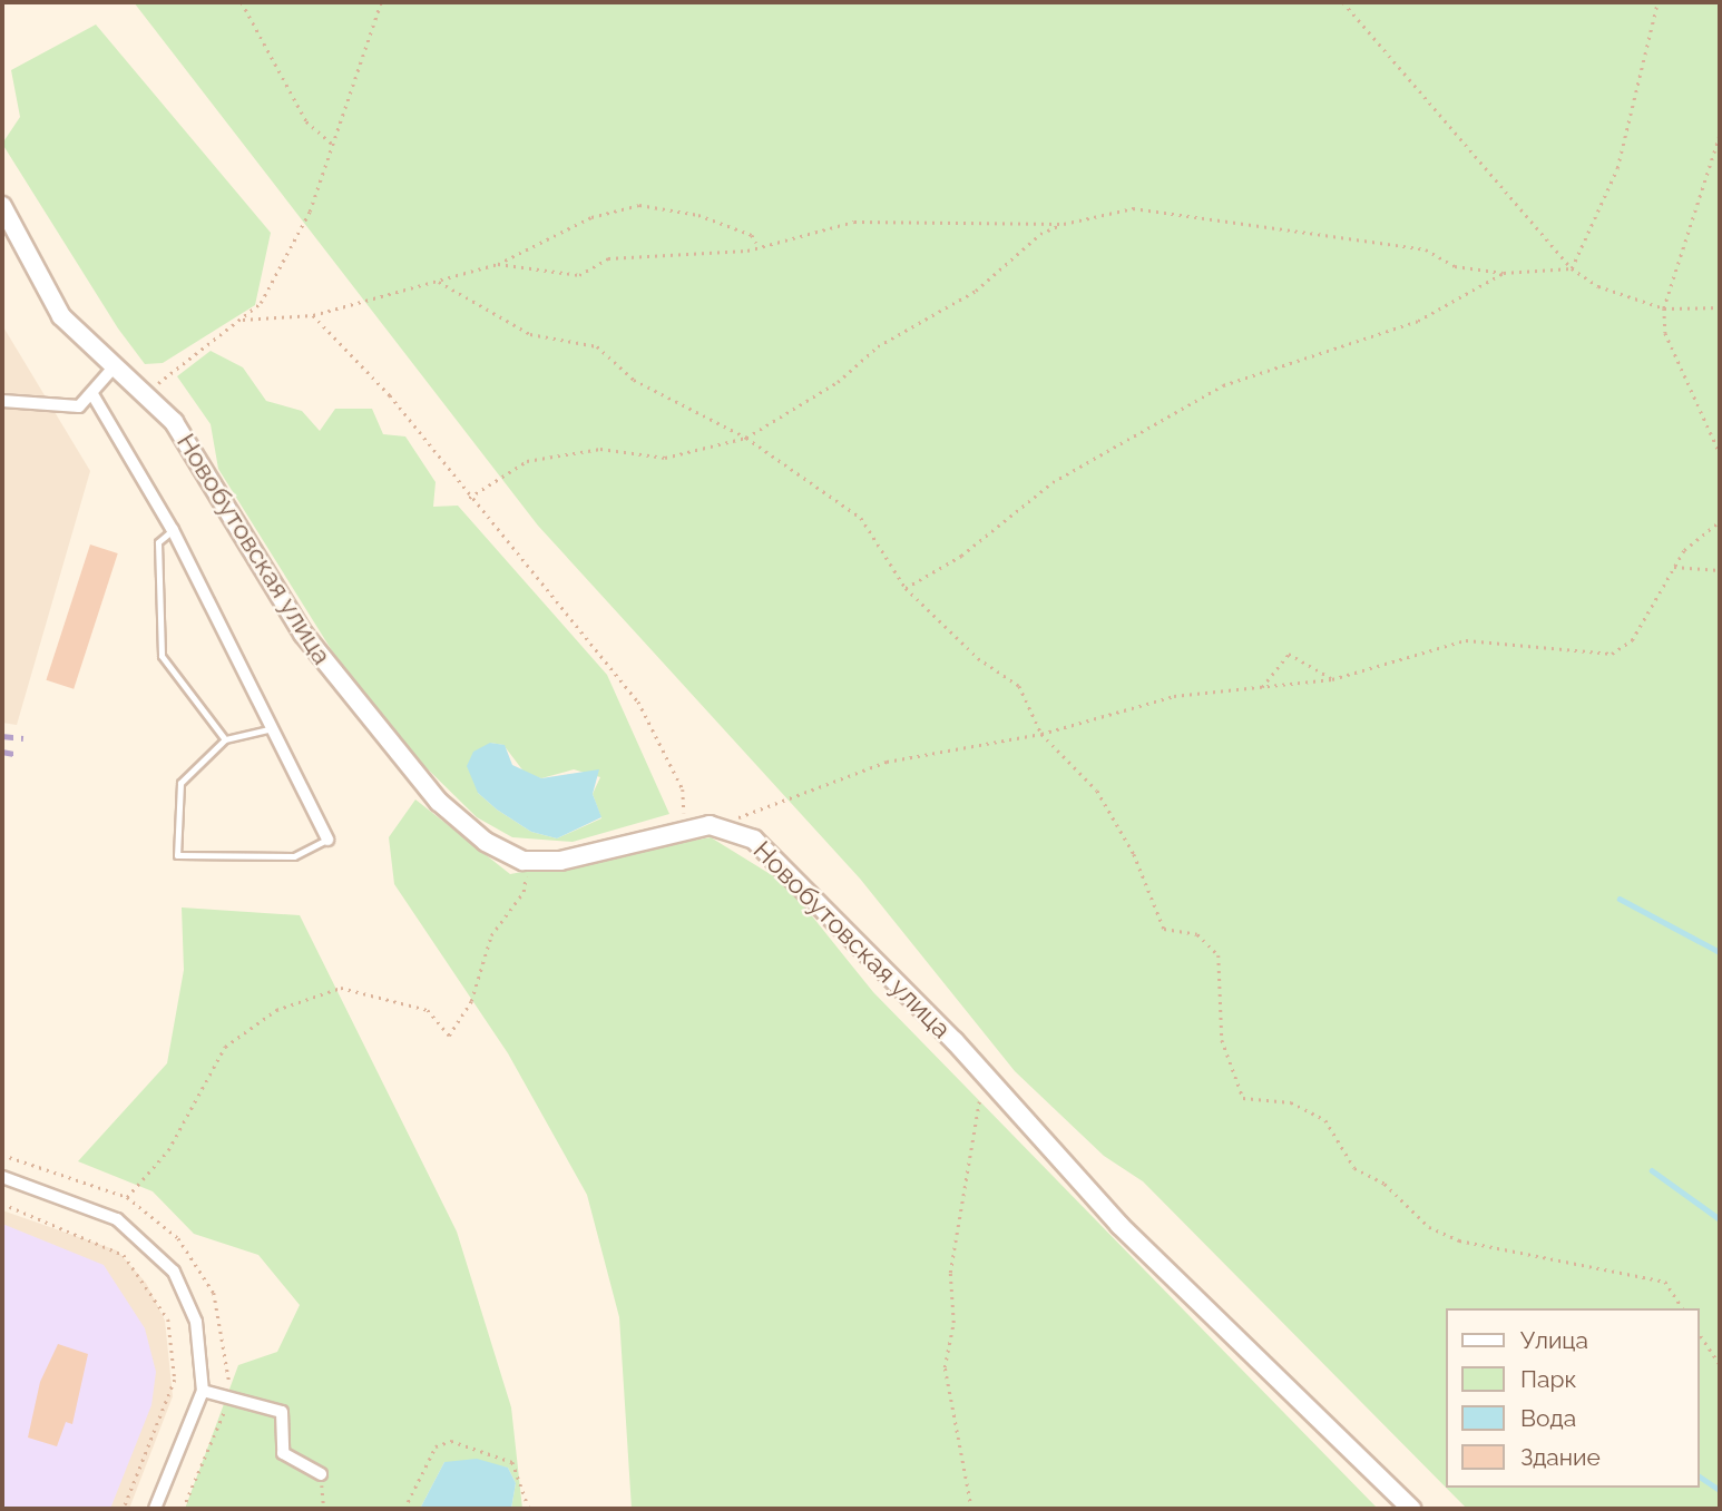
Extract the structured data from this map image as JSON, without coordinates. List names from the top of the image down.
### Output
{
  "streets": {
    "street": ["Новобутовская улица"]
  },
  "legend": [
    "Улица",
    "Парк",
    "Вода",
    "Здание"
  ]
}
